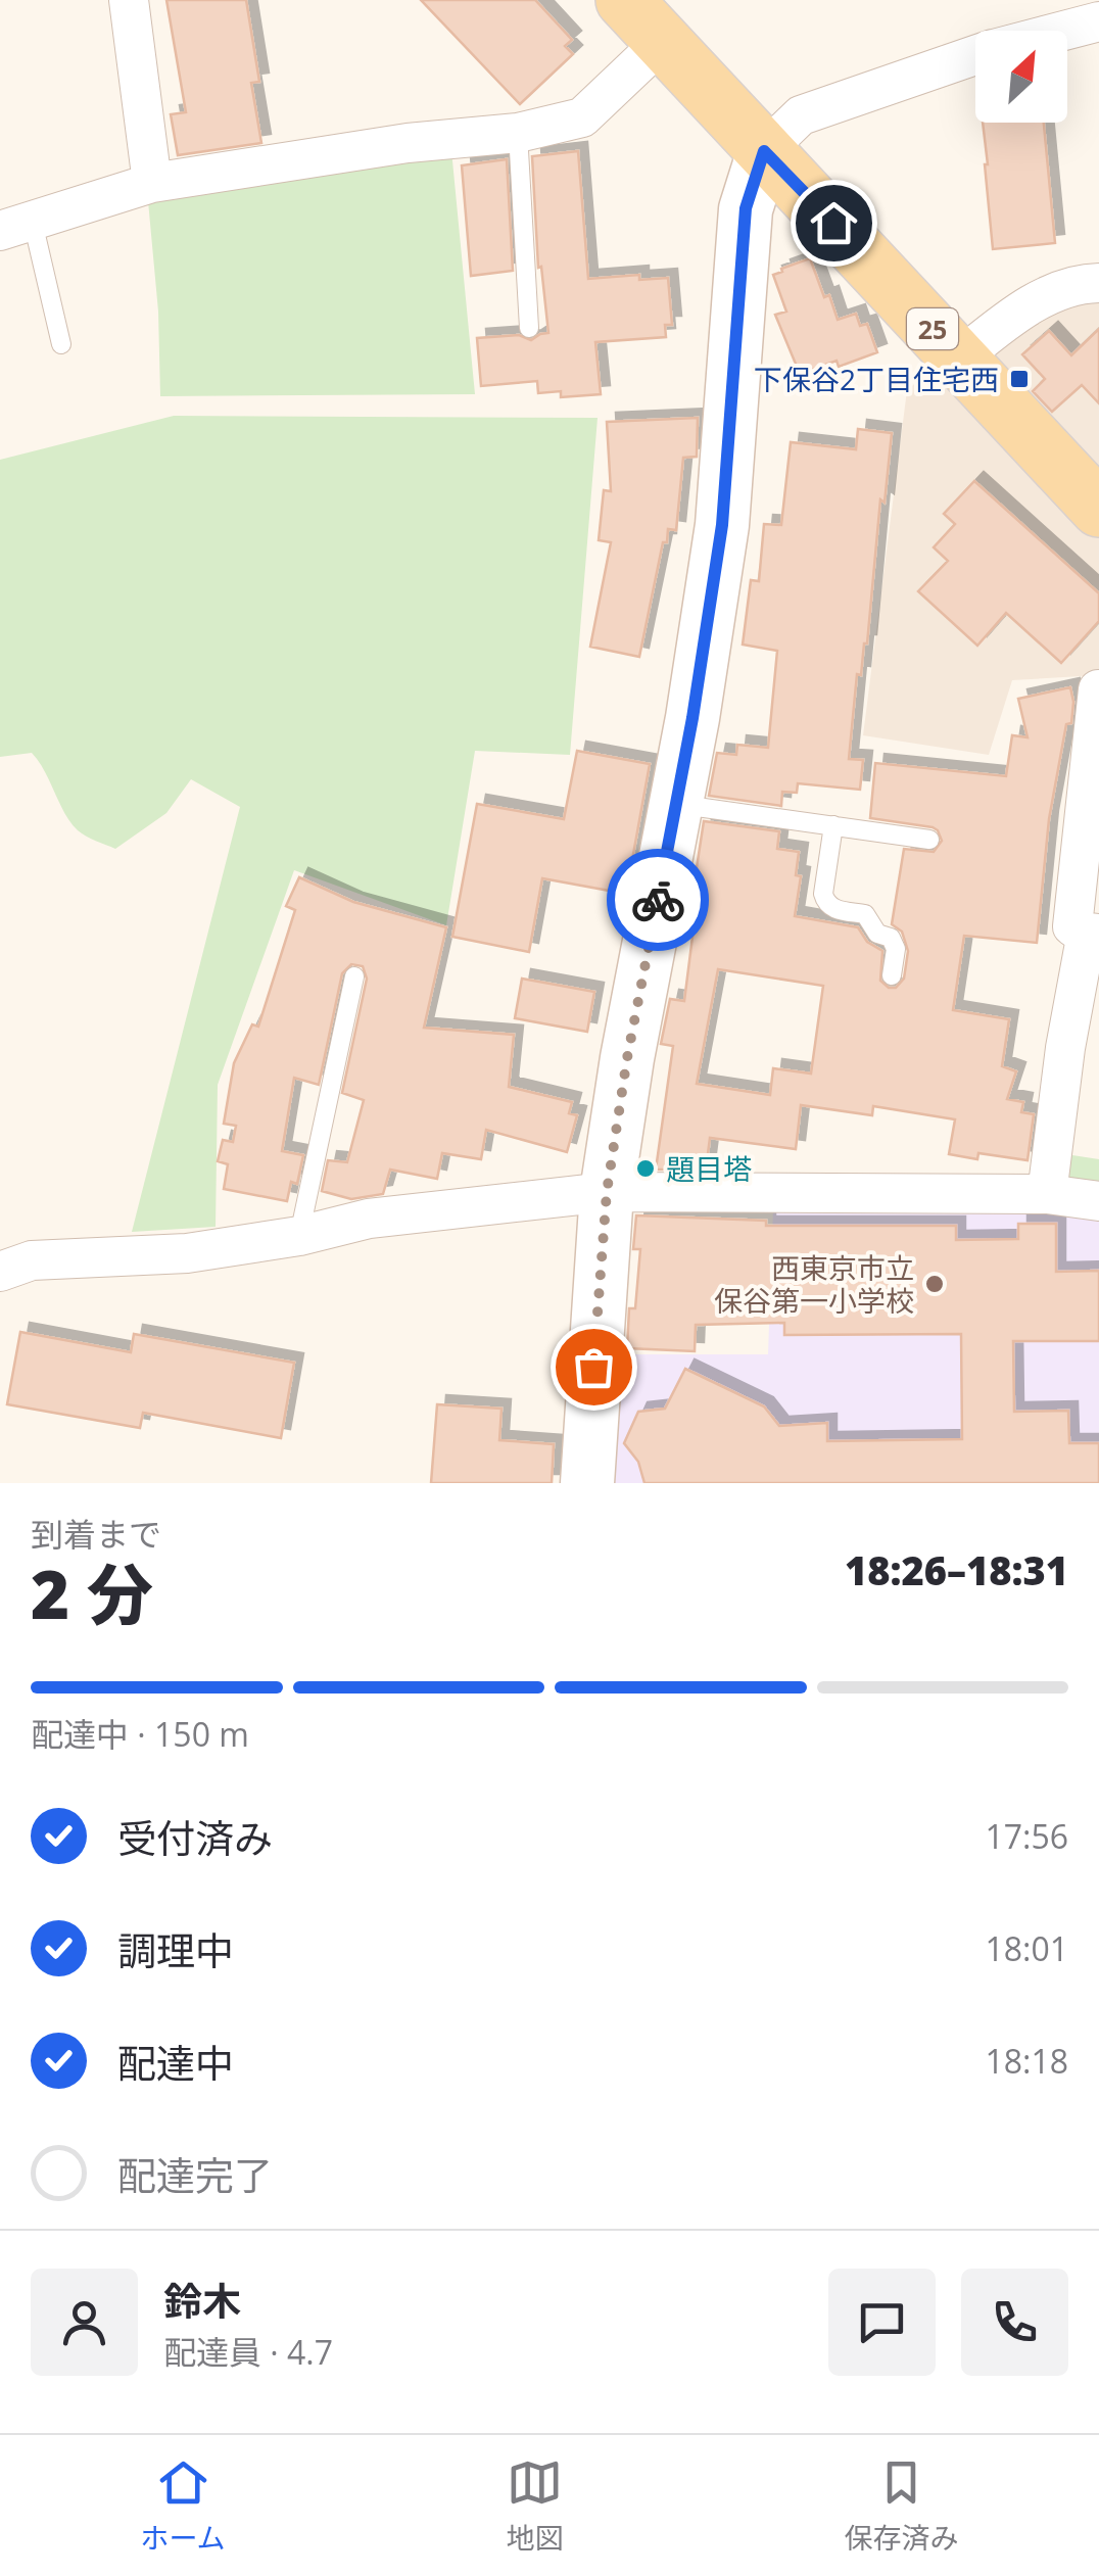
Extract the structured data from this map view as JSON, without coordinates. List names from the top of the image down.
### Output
{
  "streets": {
    "main road": ["25"]
  },
  "places": {
    "transit": ["下保谷2丁目住宅西"],
    "other": ["題目塔", "西東京市立 保谷第一小学校"]
  },
  "north": "top right",
  "page": {
    "heading": ["2 分", "到着まで", "18:26–18:31"],
    "panel": ["鈴木", "配達員 · 4.7"],
    "bar": "配達中 · 150 m",
    "list": [
      ["受付済み", "17:56"],
      ["調理中", "18:01"],
      ["配達中", "18:18"],
      "配達完了"
    ],
    "tabs": ["ホーム", "地図", "保存済み"]
  }
}
